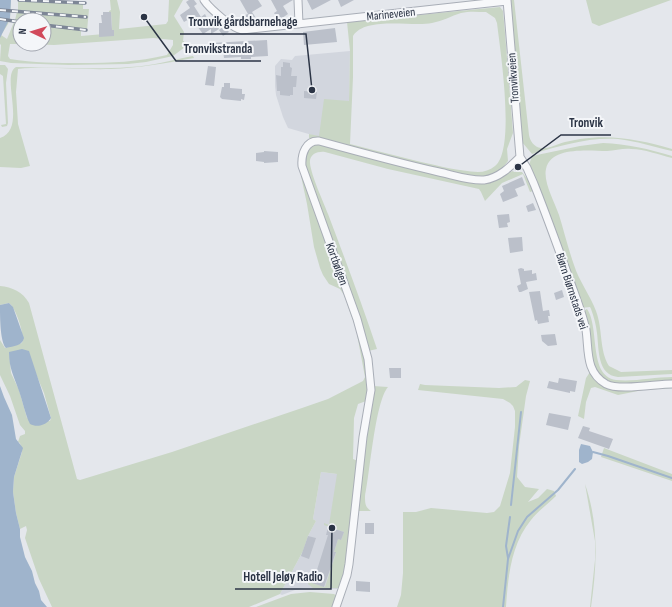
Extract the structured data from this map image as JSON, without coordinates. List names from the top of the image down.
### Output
{
  "streets": {
    "street": [
      "Marineveien",
      "Tronvikveien",
      "Kortbølgen",
      "Biørn Biørnstads vei"
    ]
  },
  "crossings": [
    ["Marineveien", "Tronvikveien"],
    ["Tronvikveien", "Kortbølgen"],
    ["Tronvikveien", "Biørn Biørnstads vei"],
    ["Kortbølgen", "Biørn Biørnstads vei"]
  ],
  "places": [
    "Tronvikstranda",
    "Tronvik gårdsbarnehage",
    "Tronvik",
    "Hotell Jeløy Radio"
  ],
  "north": "left"
}
